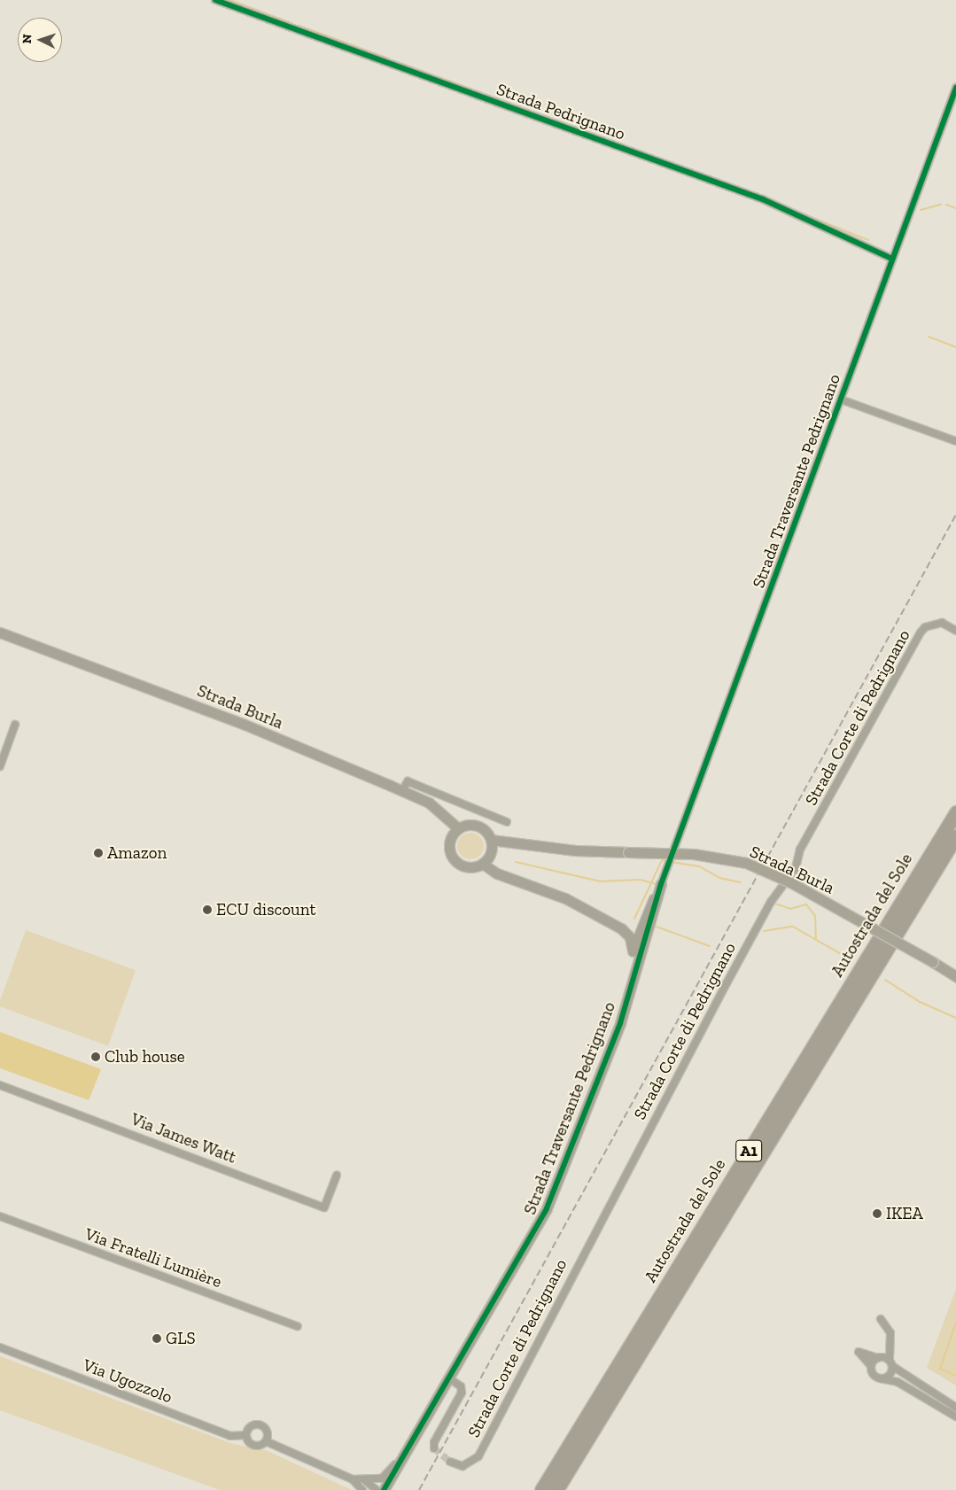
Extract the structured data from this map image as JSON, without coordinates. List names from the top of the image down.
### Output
{
  "streets": {
    "highway": ["Autostrada del Sole", "A1"],
    "main road": ["Strada Traversante Pedrignano", "Strada Burla"],
    "street": [
      "Strada Pedrignano",
      "Strada Corte di Pedrignano",
      "Via James Watt",
      "Via Fratelli Lumière",
      "Via Ugozzolo"
    ]
  },
  "crossings": [
    ["Strada Pedrignano", "Strada Traversante Pedrignano"],
    ["Strada Traversante Pedrignano", "Strada Corte di Pedrignano"],
    ["Strada Traversante Pedrignano", "Via Ugozzolo"]
  ],
  "places": [
    "Amazon",
    "ECU discount",
    "Club house",
    "IKEA",
    "GLS"
  ],
  "north": "left"
}
